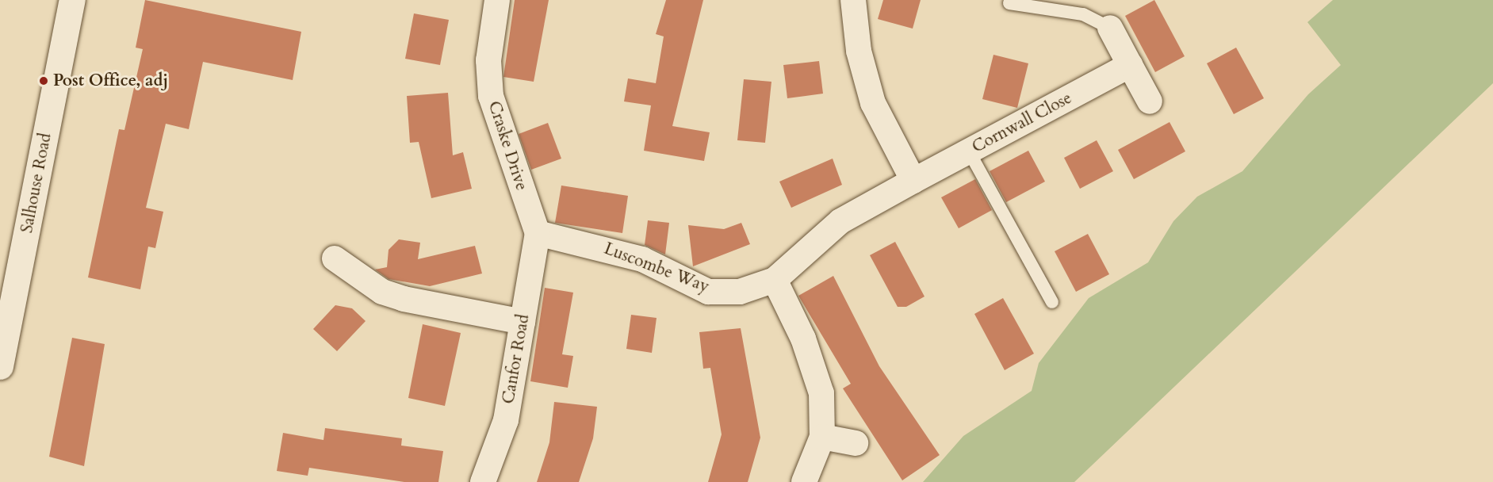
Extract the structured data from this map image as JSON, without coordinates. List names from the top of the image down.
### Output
{
  "streets": {
    "street": [
      "Cornwall Close",
      "Craske Drive",
      "Salhouse Road",
      "Luscombe Way",
      "Canfor Road"
    ]
  },
  "crossings": [
    ["Cornwall Close", "Luscombe Way"],
    ["Craske Drive", "Luscombe Way"],
    ["Craske Drive", "Canfor Road"],
    ["Luscombe Way", "Canfor Road"]
  ],
  "places": ["Post Office, adj"]
}
